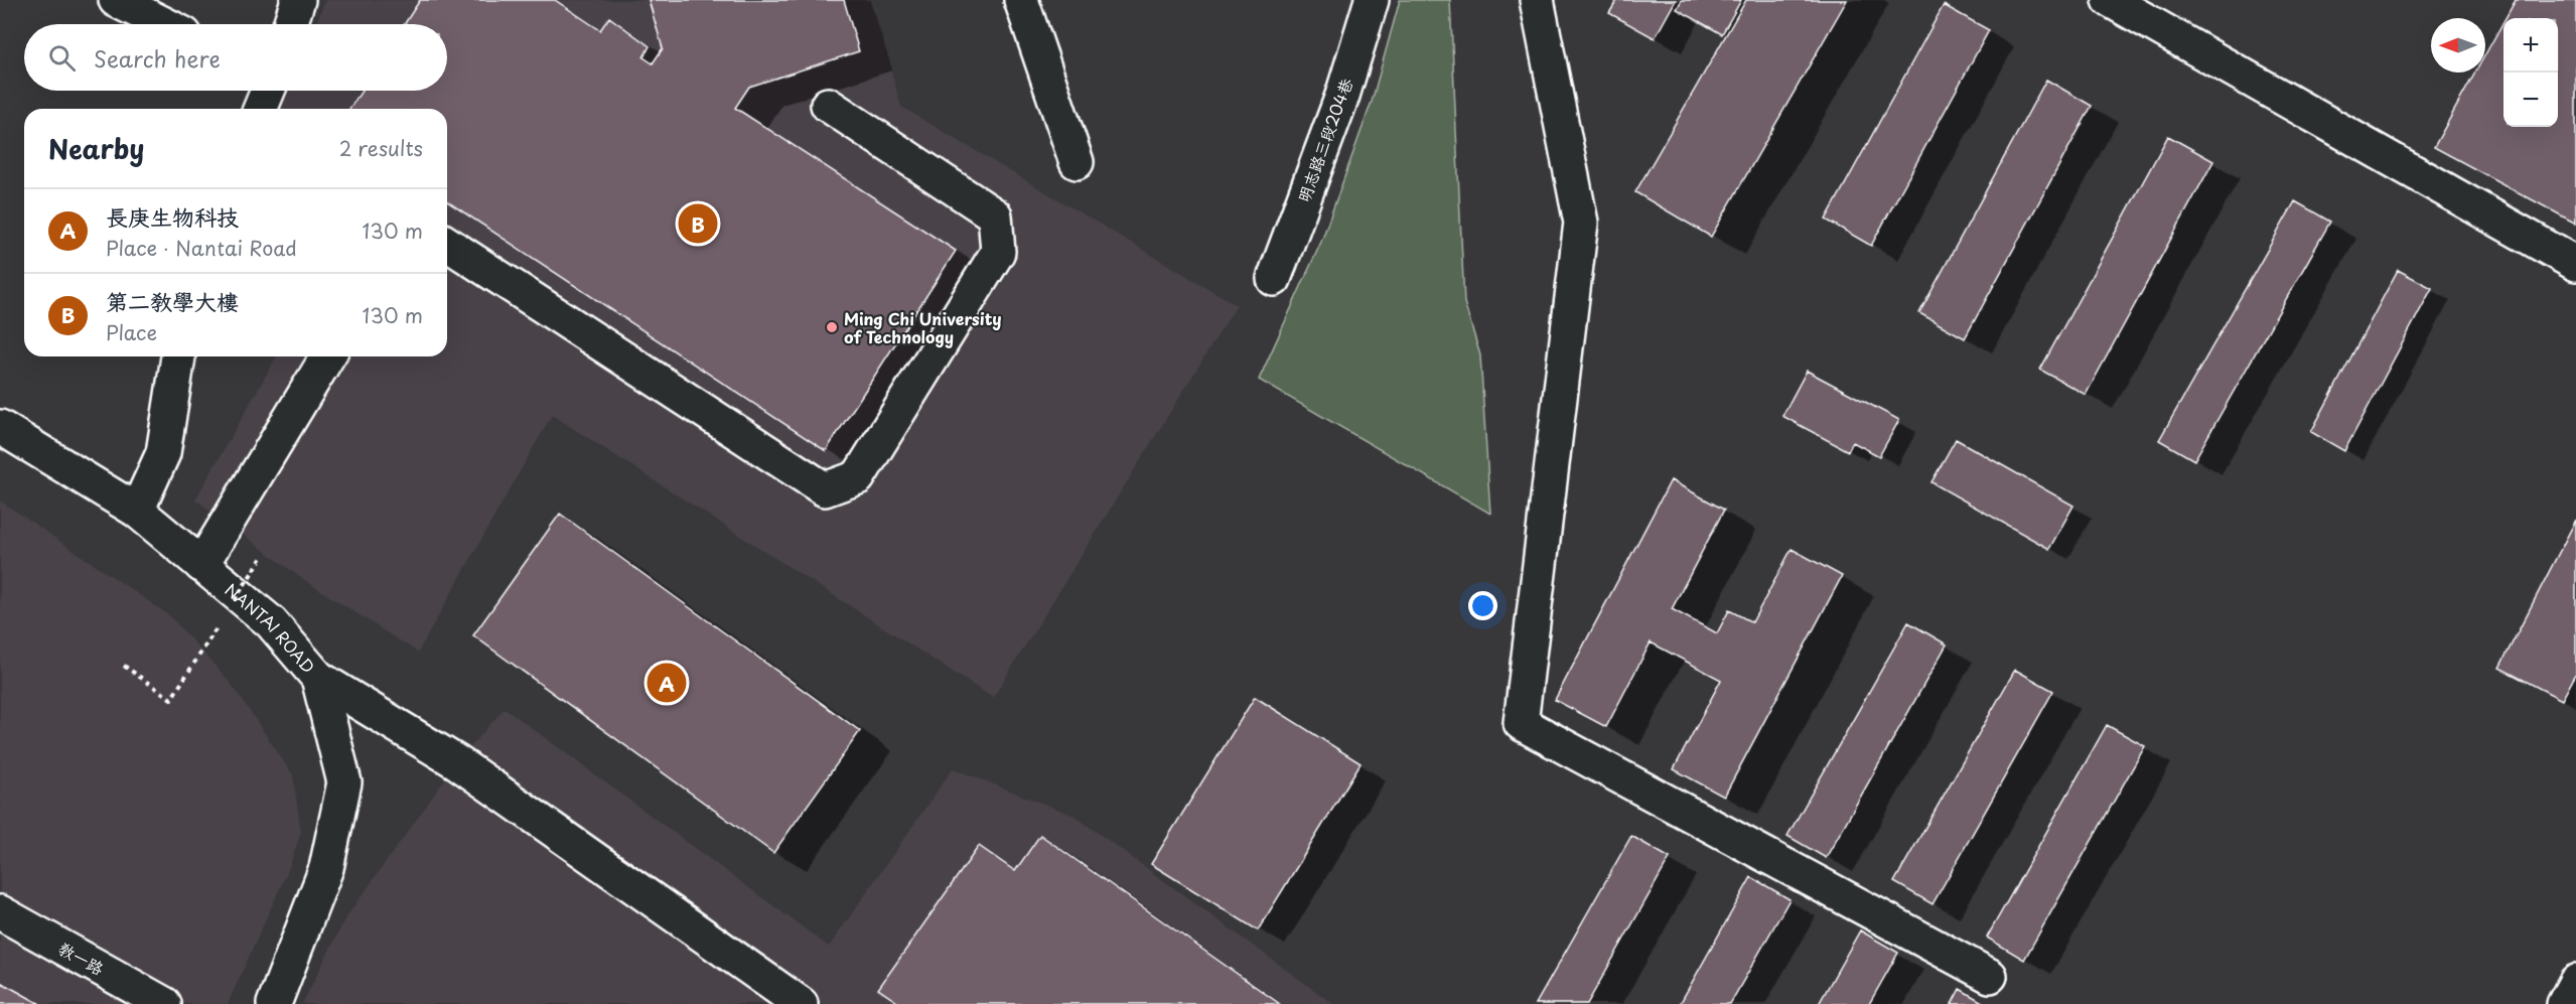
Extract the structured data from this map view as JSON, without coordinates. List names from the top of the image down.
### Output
{
  "streets": {
    "street": ["明志路三段204巷", "NANTAI ROAD", "教一路"]
  },
  "places": ["Ming Chi University of Technology"],
  "north": "left",
  "page": {
    "map_buttons": ["+", "−"],
    "search": "Search here",
    "heading": ["Nearby", "2 results"],
    "list": [
      {
        "mark": "A",
        "name": "長庚生物科技",
        "note": "Place · Nantai Road",
        "value": "130 m"
      },
      {
        "mark": "B",
        "name": "第二教學大樓",
        "note": "Place",
        "value": "130 m"
      }
    ],
    "pins": ["B", "A"]
  }
}
